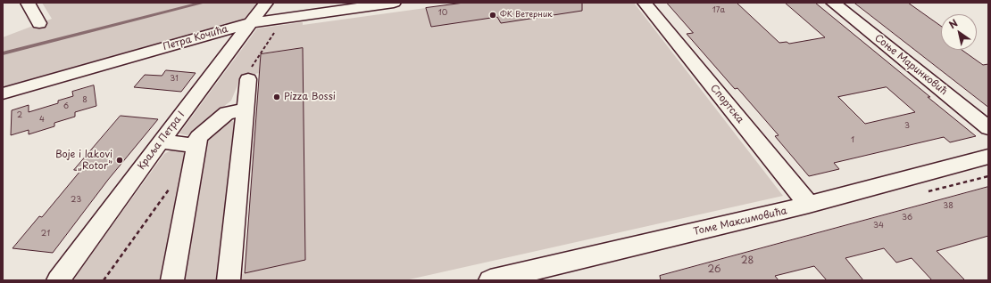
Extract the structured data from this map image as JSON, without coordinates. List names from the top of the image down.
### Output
{
  "streets": {
    "street": [
      "Петра Кочића",
      "Соње Маринковић",
      "Спортска",
      "Краља Петра I",
      "Томе Максимовића"
    ]
  },
  "crossings": [
    ["Петра Кочића", "Краља Петра I"],
    ["Спортска", "Томе Максимовића"]
  ],
  "places": ["ФК Ветерник", "Pizza Bossi", "Boje i lakovi „Rotor”"],
  "house_numbers": [
    "17a",
    "10",
    "31",
    "8",
    "6",
    "2",
    "4",
    "3",
    "1",
    "23",
    "38",
    "36",
    "34",
    "21",
    "28",
    "26"
  ],
  "north": "top left"
}
